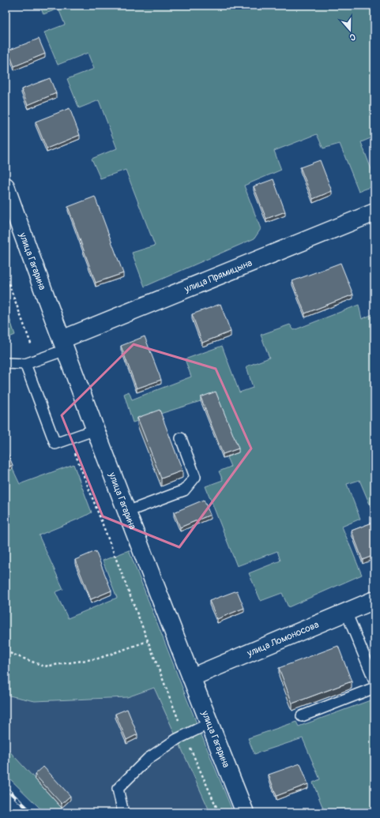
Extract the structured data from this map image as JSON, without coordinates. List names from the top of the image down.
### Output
{
  "streets": {
    "street": ["улица Гагарина", "улица Прямицына", "улица Ломоносова"]
  },
  "crossings": [
    ["улица Гагарина", "улица Прямицына"],
    ["улица Гагарина", "улица Ломоносова"]
  ],
  "north": "bottom"
}
